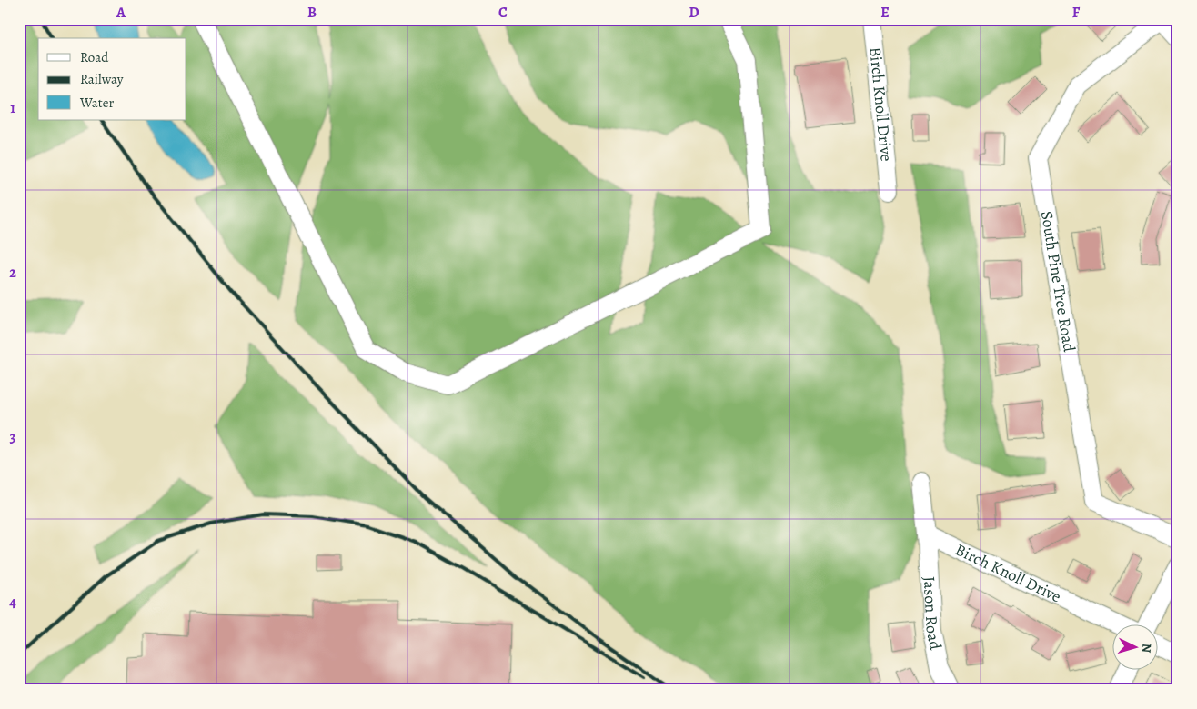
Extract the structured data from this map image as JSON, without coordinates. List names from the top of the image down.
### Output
{
  "streets": {
    "street": ["Birch Knoll Drive", "South Pine Tree Road", "Jason Road"]
  },
  "crossings": [
    ["Birch Knoll Drive", "Jason Road"]
  ],
  "legend": ["Road", "Railway", "Water"],
  "north": "right",
  "grid": {
    "columns": [
      "A",
      "B",
      "C",
      "D",
      "E",
      "F"
    ],
    "rows": [
      "1",
      "2",
      "3",
      "4"
    ]
  }
}
